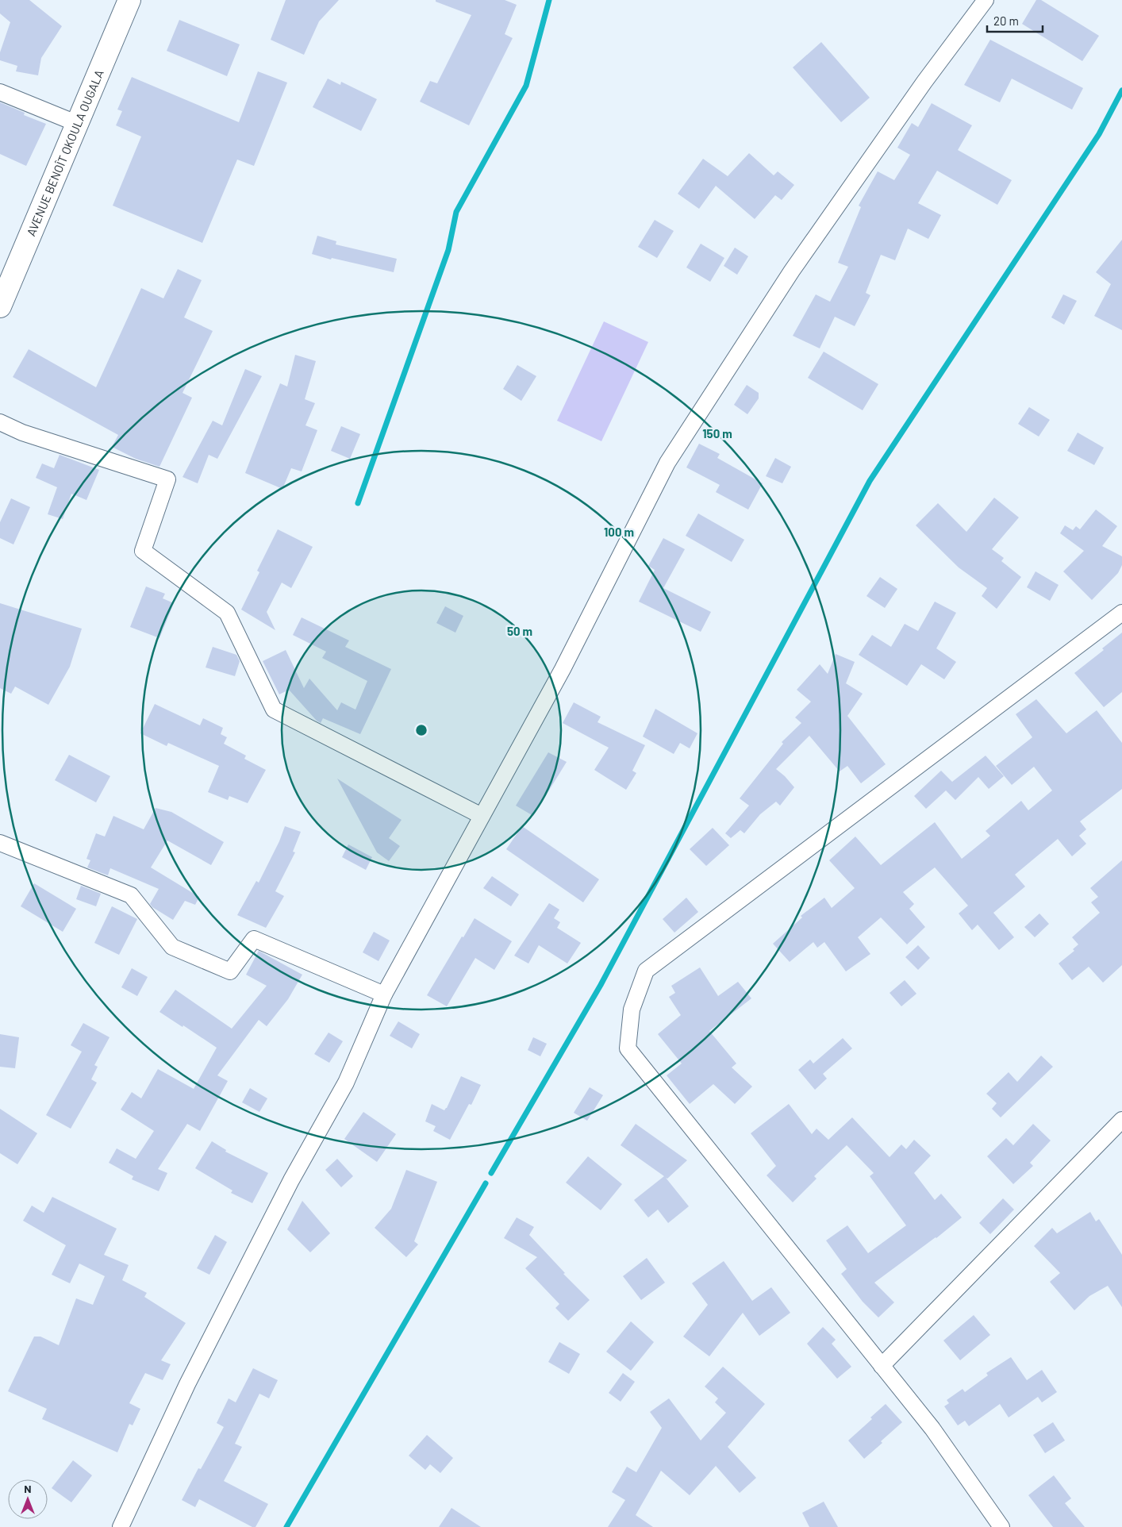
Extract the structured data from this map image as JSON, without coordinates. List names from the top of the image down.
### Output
{
  "streets": {
    "street": ["AVENUE BENOÎT OKOULA OUGALA"]
  },
  "scale_bar": "20 m",
  "north": "top",
  "rings": ["150 m", "100 m", "50 m"]
}
